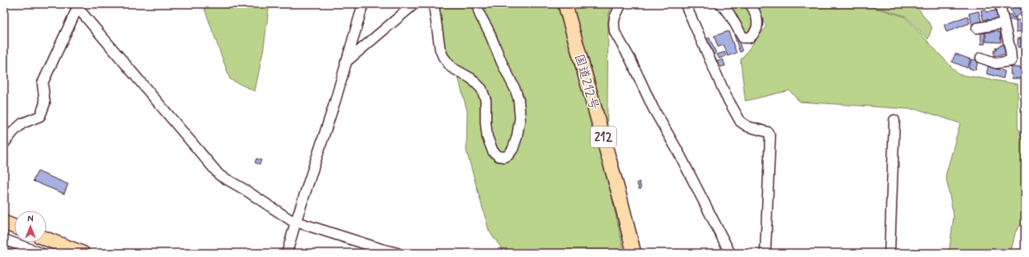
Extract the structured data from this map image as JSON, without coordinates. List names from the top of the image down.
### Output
{
  "streets": {
    "highway": ["国道212号", "212"]
  },
  "north": "top"
}
